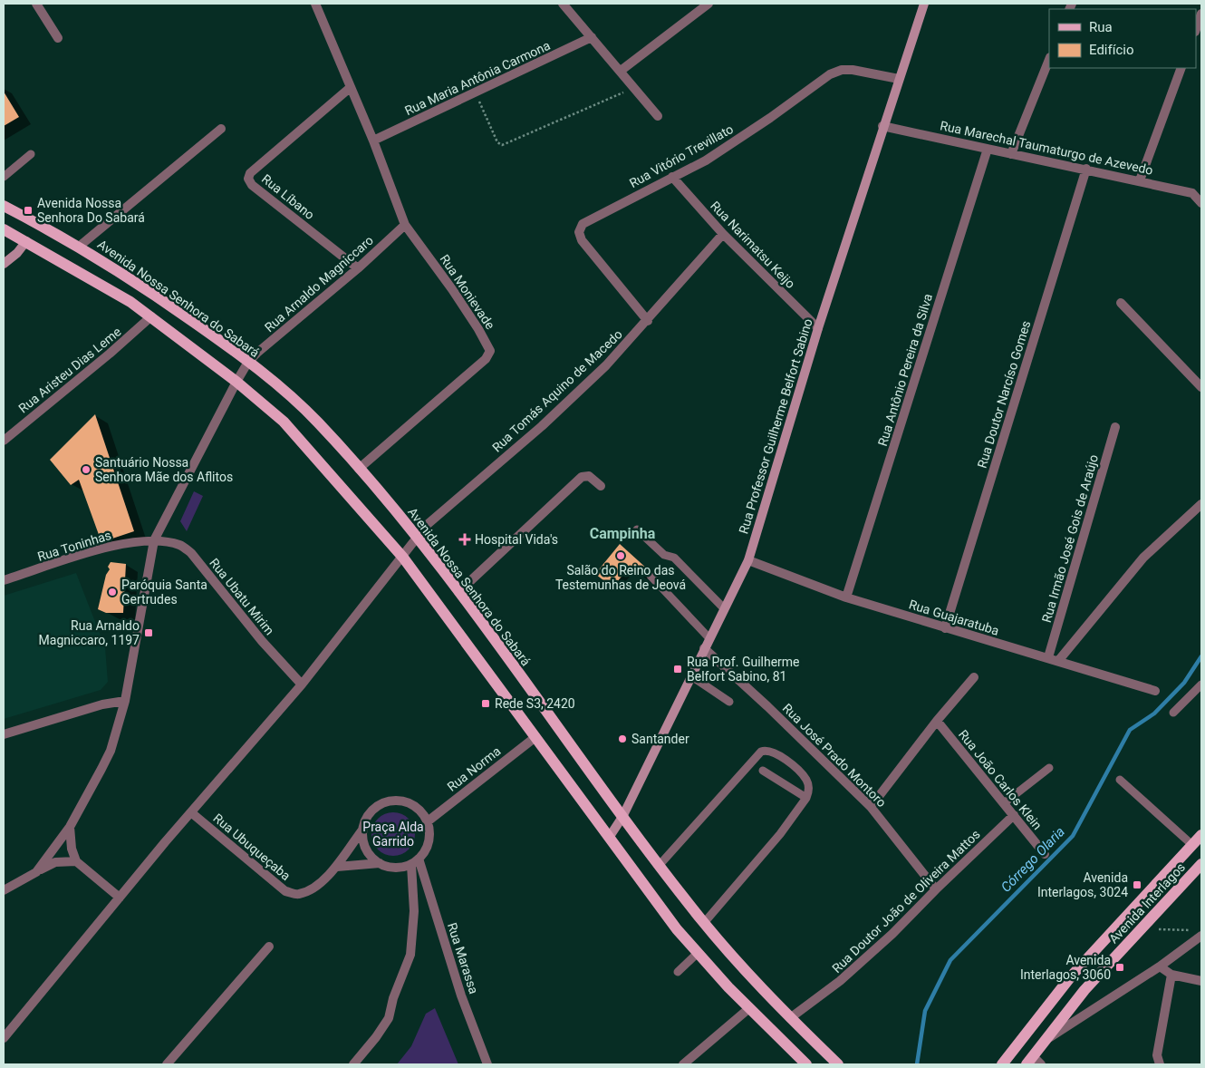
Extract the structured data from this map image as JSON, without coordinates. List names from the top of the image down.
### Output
{
  "streets": {
    "main road": ["Avenida Nossa Senhora do Sabará", "Avenida Interlagos"],
    "street": [
      "Rua Maria Antônia Carmona",
      "Rua Marechal Taumaturgo de Azevedo",
      "Rua Vitório Trevillato",
      "Rua Líbano",
      "Rua Narimatsu Keijo",
      "Rua Arnaldo Magniccaro",
      "Rua Monievade",
      "Rua Aristeu Dias Leme",
      "Rua Antônio Pereira da Silva",
      "Rua Tomás Aquino de Macedo",
      "Rua Doutor Narcíso Gomes",
      "Rua Professor Guilherme Belfort Sabino",
      "Rua Irmão José Gois de Araújo",
      "Rua Toninhas",
      "Rua Ubatu Mirim",
      "Rua Guajaratuba",
      "Rua José Prado Montoro",
      "Rua Norma",
      "Rua João Carlos Klein",
      "Rua Ubuqueçaba",
      "Rua Doutor João de Oliveira Mattos",
      "Rua Marassa"
    ]
  },
  "crossings": [
    ["Rua Maria Antônia Carmona", "Rua Monievade"],
    ["Rua Marechal Taumaturgo de Azevedo", "Rua Antônio Pereira da Silva"],
    ["Rua Marechal Taumaturgo de Azevedo", "Rua Doutor Narcíso Gomes"],
    ["Rua Marechal Taumaturgo de Azevedo", "Rua Professor Guilherme Belfort Sabino"],
    ["Rua Vitório Trevillato", "Rua Narimatsu Keijo"],
    ["Rua Vitório Trevillato", "Rua Tomás Aquino de Macedo"],
    ["Rua Vitório Trevillato", "Rua Professor Guilherme Belfort Sabino"],
    ["Rua Líbano", "Rua Arnaldo Magniccaro"],
    ["Rua Líbano", "Rua Monievade"],
    ["Rua Narimatsu Keijo", "Rua Tomás Aquino de Macedo"],
    ["Rua Narimatsu Keijo", "Rua Professor Guilherme Belfort Sabino"],
    ["Rua Arnaldo Magniccaro", "Rua Monievade"],
    ["Rua Arnaldo Magniccaro", "Avenida Nossa Senhora do Sabará"],
    ["Rua Arnaldo Magniccaro", "Rua Toninhas"],
    ["Rua Arnaldo Magniccaro", "Rua Ubatu Mirim"],
    ["Rua Monievade", "Avenida Nossa Senhora do Sabará"],
    ["Avenida Nossa Senhora do Sabará", "Rua Tomás Aquino de Macedo"],
    ["Avenida Nossa Senhora do Sabará", "Rua Professor Guilherme Belfort Sabino"],
    ["Avenida Nossa Senhora do Sabará", "Rua Doutor João de Oliveira Mattos"],
    ["Rua Antônio Pereira da Silva", "Rua Guajaratuba"],
    ["Rua Tomás Aquino de Macedo", "Rua Ubatu Mirim"],
    ["Rua Tomás Aquino de Macedo", "Rua Ubuqueçaba"],
    ["Rua Doutor Narcíso Gomes", "Rua Guajaratuba"],
    ["Rua Professor Guilherme Belfort Sabino", "Rua Guajaratuba"],
    ["Rua Professor Guilherme Belfort Sabino", "Rua José Prado Montoro"],
    ["Rua Irmão José Gois de Araújo", "Rua Guajaratuba"],
    ["Rua Toninhas", "Rua Ubatu Mirim"],
    ["Rua José Prado Montoro", "Rua Doutor João de Oliveira Mattos"],
    ["Rua Norma", "Rua Marassa"],
    ["Rua João Carlos Klein", "Rua Doutor João de Oliveira Mattos"]
  ],
  "districts": ["Campinha"],
  "water": ["Córrego Olaria"],
  "parks": ["Praça Alda Garrido"],
  "places": {
    "transit": [
      "Avenida Nossa Senhora Do Sabará",
      "Rua Arnaldo Magniccaro, 1197",
      "Rua Prof. Guilherme Belfort Sabino, 81",
      "Rede S3, 2420",
      "Avenida Interlagos, 3024",
      "Avenida Interlagos, 3060"
    ],
    "other": [
      "Santuário Nossa Senhora Mãe dos Aflitos",
      "Salão do Reino das Testemunhas de Jeová",
      "Paróquia Santa Gertrudes",
      "Santander"
    ],
    "health": ["Hospital Vida's"]
  },
  "legend": ["Rua", "Edifício"]
}
